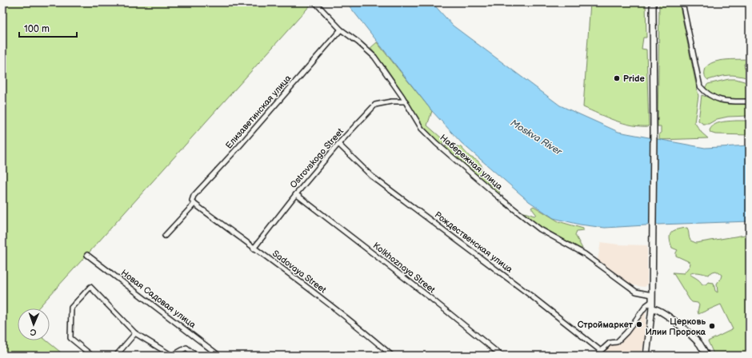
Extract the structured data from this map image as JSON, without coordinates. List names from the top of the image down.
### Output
{
  "streets": {
    "street": [
      "Елизаветинская улица",
      "Ostrovskogo Street",
      "Набережная улица",
      "Рождественская улица",
      "Kolkhoznaya Street",
      "Sadovaya Street",
      "Новая Садовая улица"
    ]
  },
  "crossings": [
    ["Елизаветинская улица", "Набережная улица"],
    ["Елизаветинская улица", "Sadovaya Street"],
    ["Ostrovskogo Street", "Набережная улица"],
    ["Ostrovskogo Street", "Рождественская улица"],
    ["Ostrovskogo Street", "Kolkhoznaya Street"],
    ["Ostrovskogo Street", "Sadovaya Street"]
  ],
  "water": ["Moskva River"],
  "places": ["Pride", "Строймаркет", "Церковь Илии Пророка"],
  "scale_bar": "100 m",
  "north": "bottom"
}
